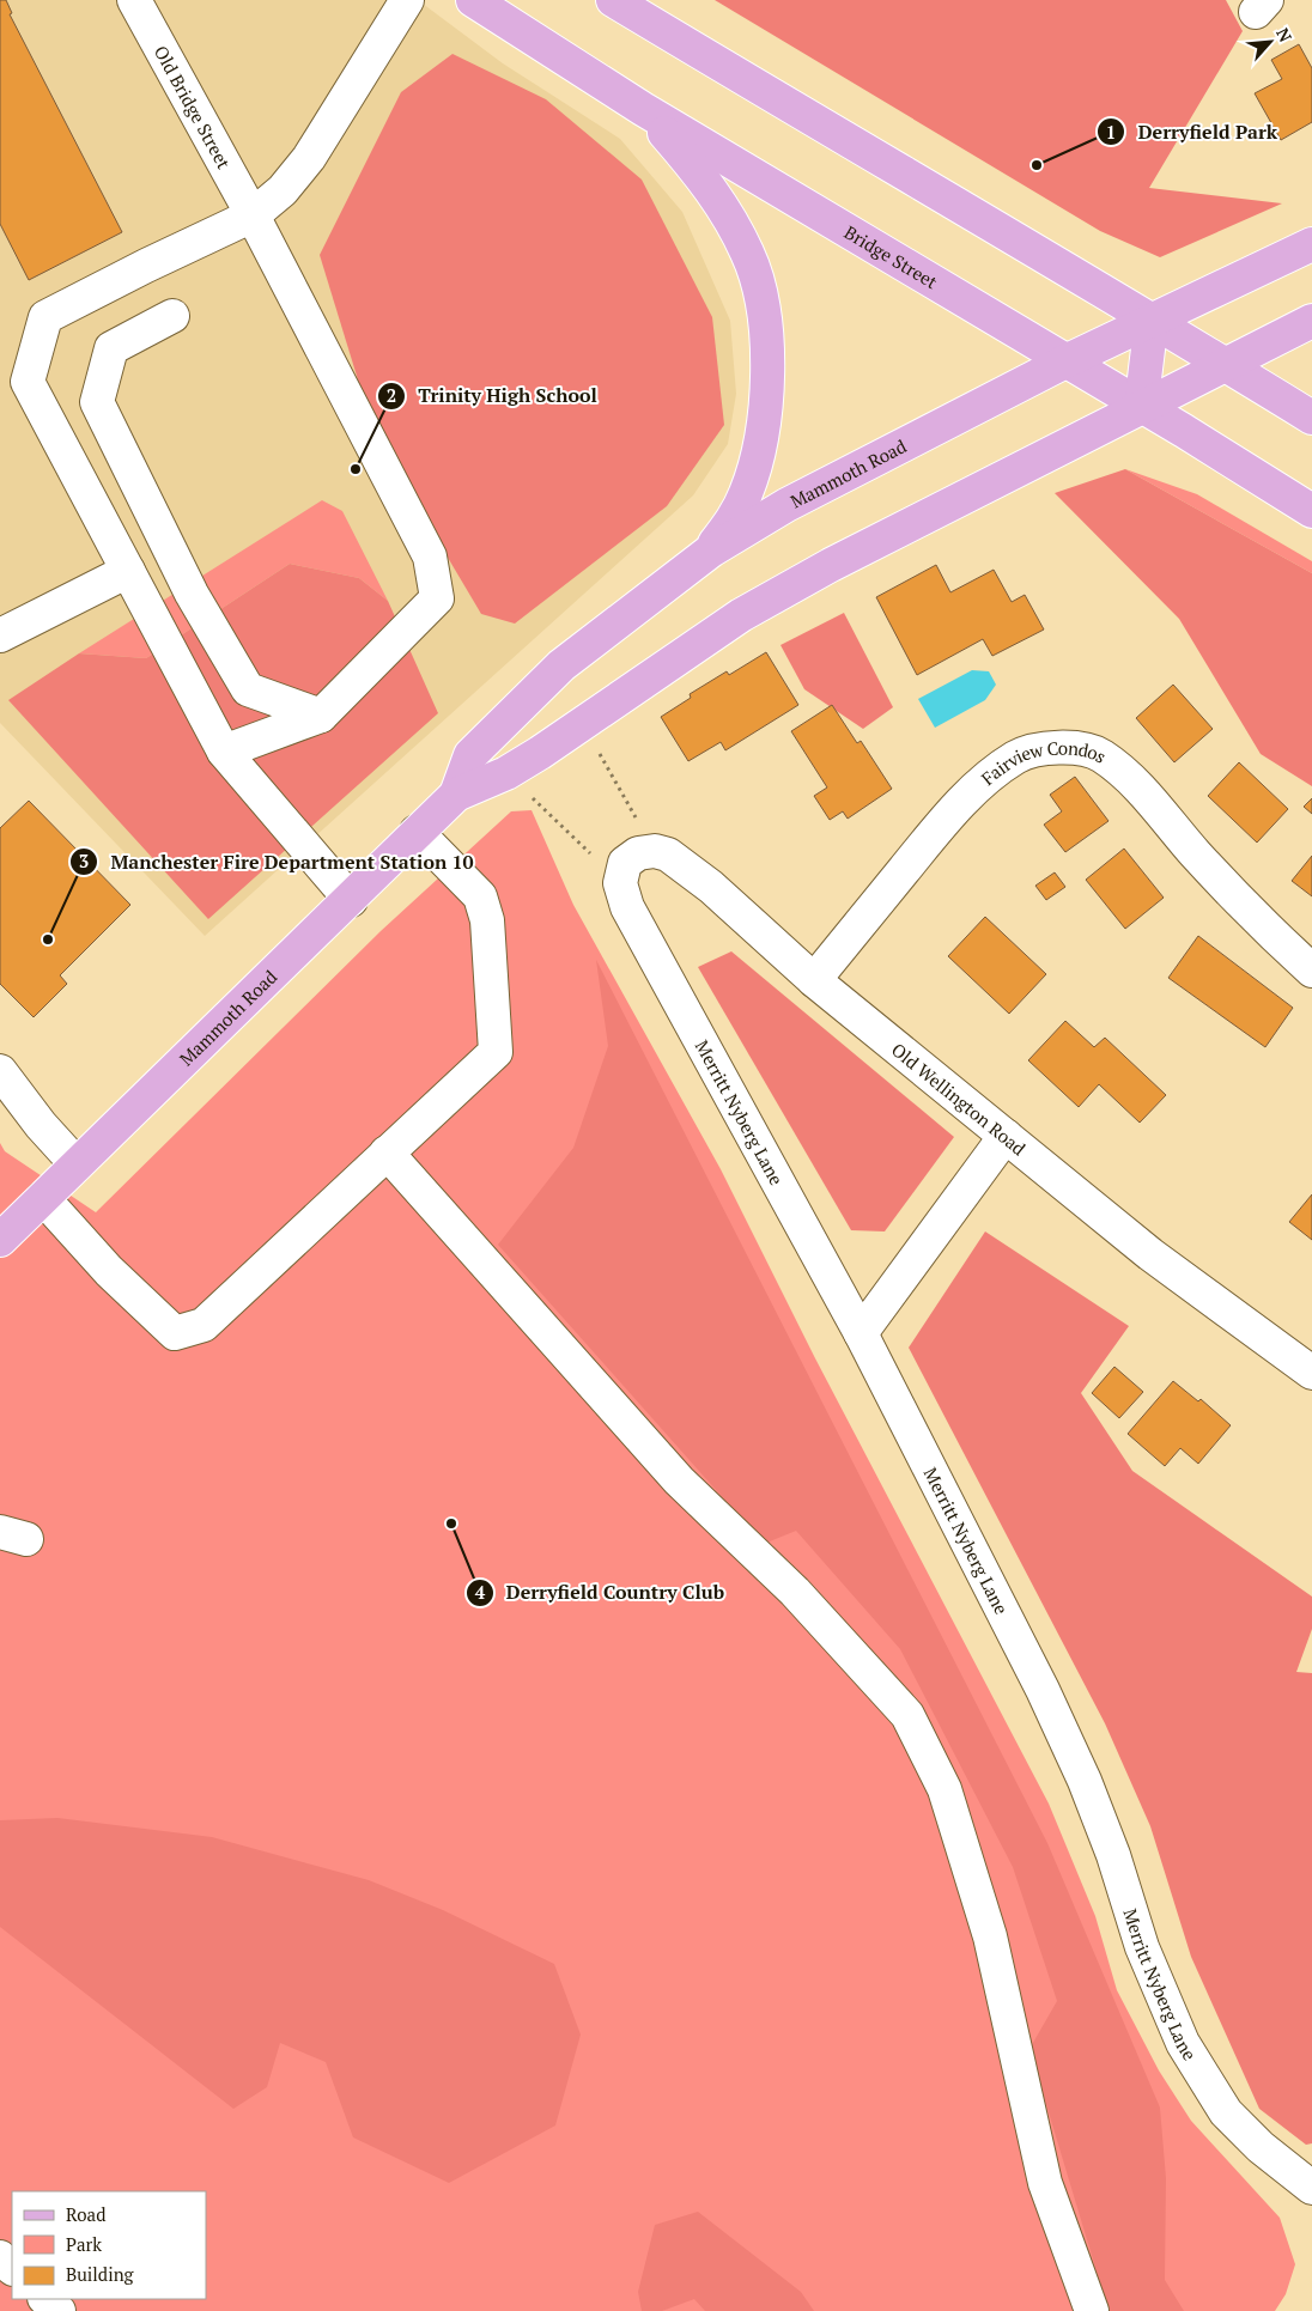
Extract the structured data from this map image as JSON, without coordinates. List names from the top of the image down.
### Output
{
  "streets": {
    "main road": ["Bridge Street", "Mammoth Road"],
    "street": [
      "Old Bridge Street",
      "Fairview Condos",
      "Old Wellington Road",
      "Merritt Nyberg Lane"
    ]
  },
  "crossings": [
    ["Bridge Street", "Mammoth Road"],
    ["Fairview Condos", "Old Wellington Road"]
  ],
  "places": [
    "Derryfield Park",
    "Trinity High School",
    "Manchester Fire Department Station 10",
    "Derryfield Country Club"
  ],
  "legend": ["Road", "Park", "Building"],
  "north": "top right"
}
